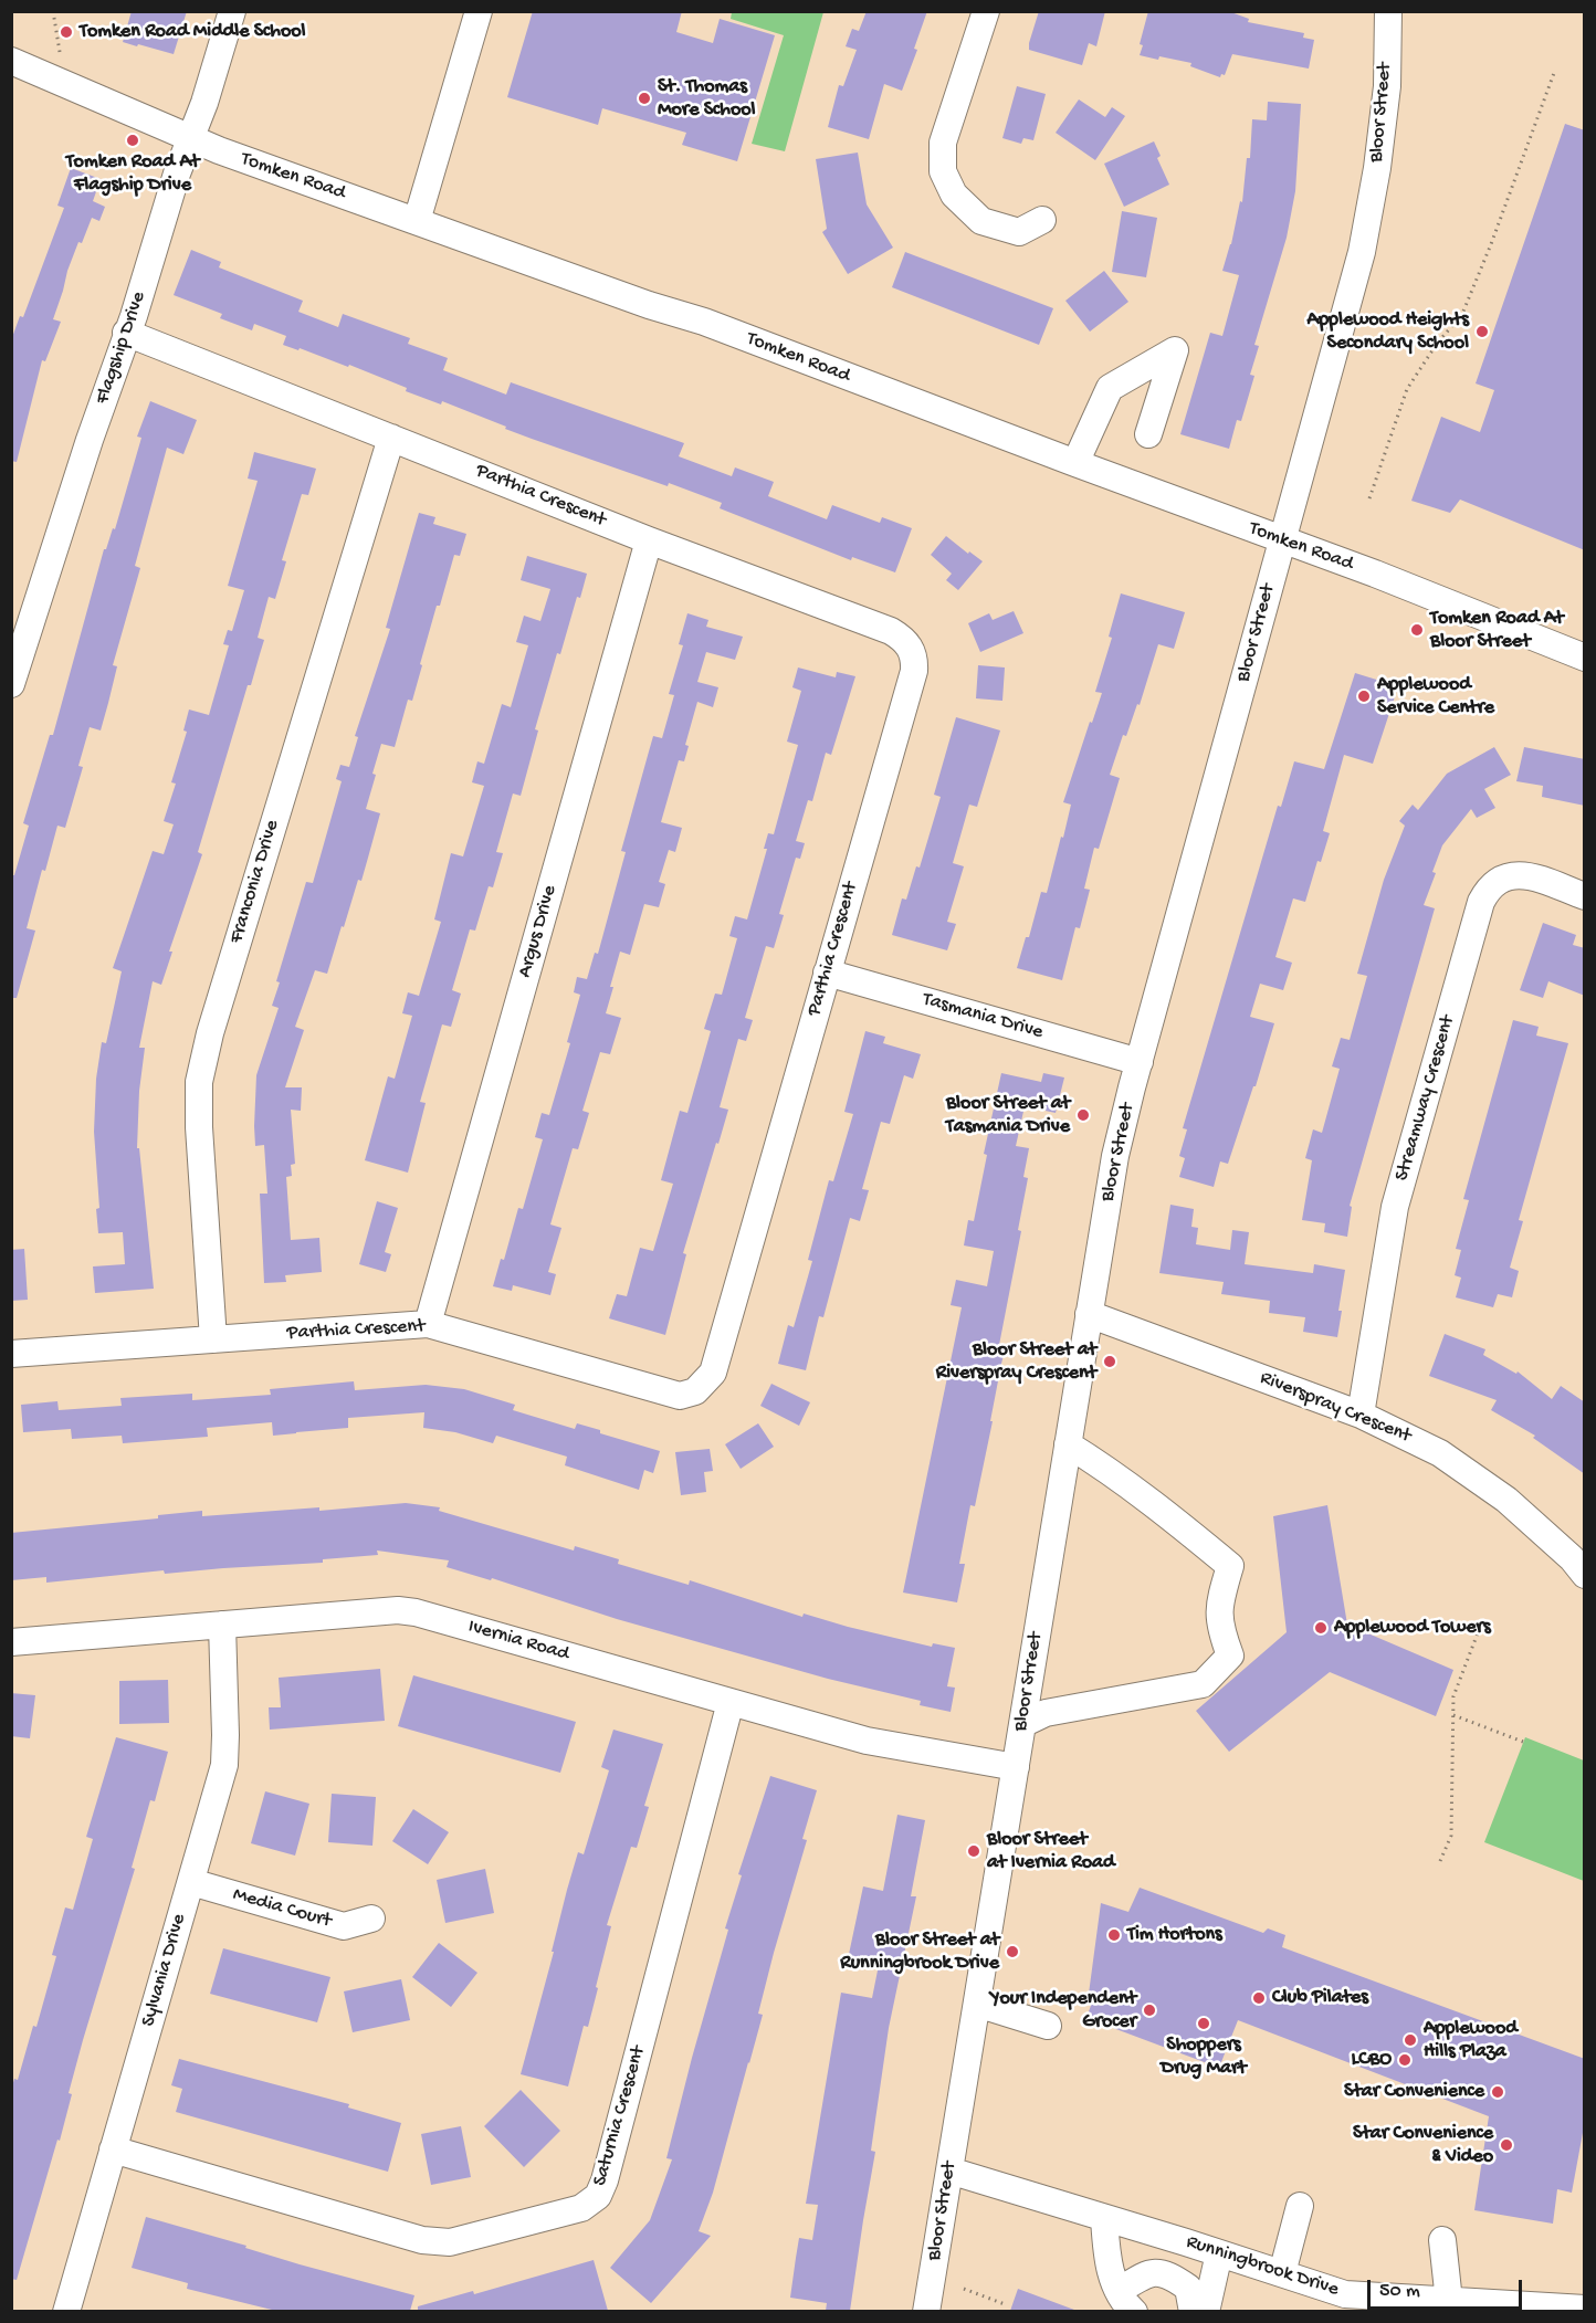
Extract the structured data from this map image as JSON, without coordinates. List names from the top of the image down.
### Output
{
  "streets": {
    "street": [
      "Bloor Street",
      "Tomken Road",
      "Flagship Drive",
      "Parthia Crescent",
      "Franconia Drive",
      "Argus Drive",
      "Tasmania Drive",
      "Streamway Crescent",
      "Riverspray Crescent",
      "Ivernia Road",
      "Media Court",
      "Sylvania Drive",
      "Saturnia Crescent",
      "Runningbrook Drive"
    ]
  },
  "crossings": [
    ["Bloor Street", "Tomken Road"],
    ["Bloor Street", "Tasmania Drive"],
    ["Bloor Street", "Riverspray Crescent"],
    ["Bloor Street", "Ivernia Road"],
    ["Bloor Street", "Runningbrook Drive"],
    ["Tomken Road", "Flagship Drive"],
    ["Flagship Drive", "Parthia Crescent"],
    ["Parthia Crescent", "Franconia Drive"],
    ["Parthia Crescent", "Argus Drive"],
    ["Parthia Crescent", "Tasmania Drive"],
    ["Streamway Crescent", "Riverspray Crescent"],
    ["Ivernia Road", "Sylvania Drive"],
    ["Ivernia Road", "Saturnia Crescent"],
    ["Media Court", "Sylvania Drive"],
    ["Sylvania Drive", "Saturnia Crescent"]
  ],
  "places": [
    "Tomken Road Middle School",
    "St. Thomas More School",
    "Tomken Road At Flagship Drive",
    "Applewood Heights Secondary School",
    "Tomken Road At Bloor Street",
    "Applewood Service Centre",
    "Bloor Street at Tasmania Drive",
    "Bloor Street at Riverspray Crescent",
    "Applewood Towers",
    "Bloor Street at Ivernia Road",
    "Tim Hortons",
    "Bloor Street at Runningbrook Drive",
    "Club Pilates",
    "Your Independent Grocer",
    "Shoppers Drug Mart",
    "Applewood Hills Plaza",
    "LCBO",
    "Star Convenience",
    "Star Convenience & Video"
  ],
  "scale_bar": "50 m"
}
